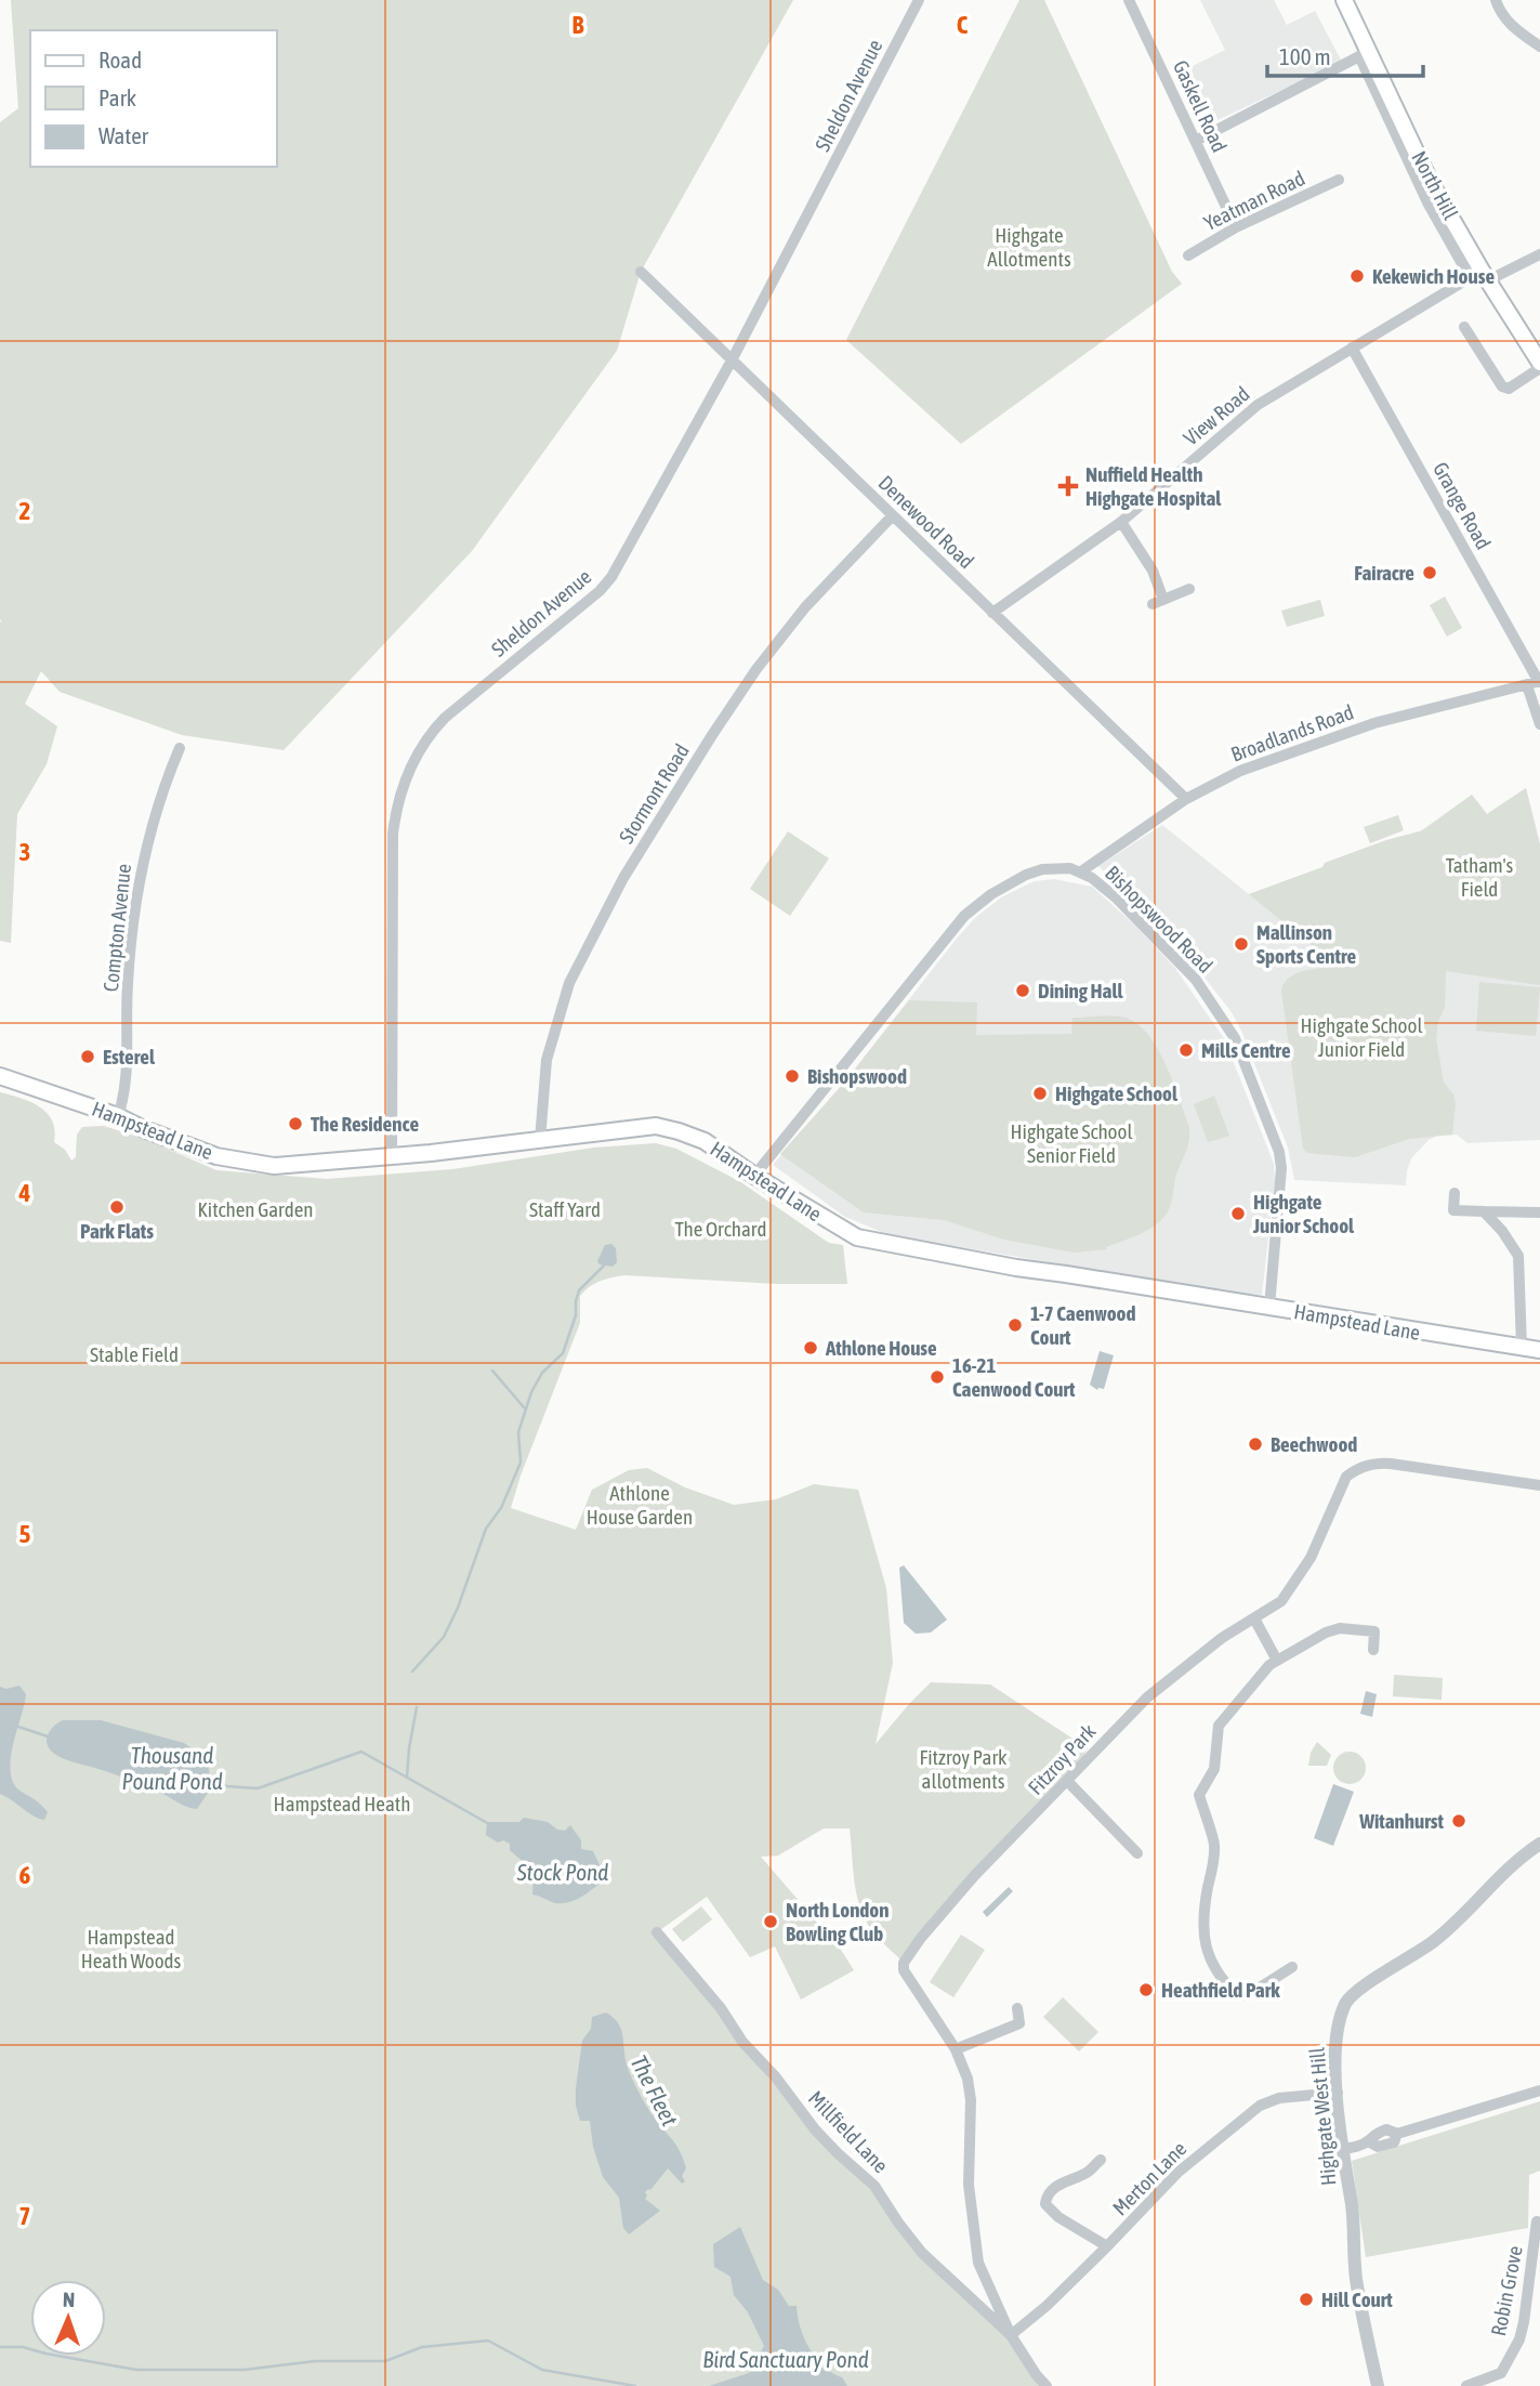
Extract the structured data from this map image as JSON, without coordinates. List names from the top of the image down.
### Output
{
  "streets": {
    "main road": ["North Hill", "Hampstead Lane"],
    "street": [
      "Sheldon Avenue",
      "Gaskell Road",
      "Yeatman Road",
      "View Road",
      "Grange Road",
      "Denewood Road",
      "Broadlands Road",
      "Stormont Road",
      "Bishopswood Road",
      "Compton Avenue",
      "Fitzroy Park",
      "Highgate West Hill",
      "Millfield Lane",
      "Merton Lane",
      "Robin Grove"
    ]
  },
  "crossings": [
    ["Sheldon Avenue", "Denewood Road"],
    ["Sheldon Avenue", "Hampstead Lane"],
    ["Gaskell Road", "Yeatman Road"],
    ["North Hill", "View Road"],
    ["View Road", "Grange Road"],
    ["View Road", "Denewood Road"],
    ["Grange Road", "Broadlands Road"],
    ["Denewood Road", "Broadlands Road"],
    ["Denewood Road", "Stormont Road"],
    ["Broadlands Road", "Bishopswood Road"],
    ["Stormont Road", "Hampstead Lane"],
    ["Bishopswood Road", "Hampstead Lane"],
    ["Compton Avenue", "Hampstead Lane"],
    ["Fitzroy Park", "Millfield Lane"],
    ["Fitzroy Park", "Merton Lane"],
    ["Highgate West Hill", "Merton Lane"],
    ["Millfield Lane", "Merton Lane"]
  ],
  "water": [
    "Thousand Pound Pond",
    "Stock Pond",
    "The Fleet",
    "Bird Sanctuary Pond"
  ],
  "parks": [
    "Highgate Allotments",
    "Tatham's Field",
    "Highgate School Junior Field",
    "Highgate School Senior Field",
    "Kitchen Garden",
    "Staff Yard",
    "The Orchard",
    "Stable Field",
    "Athlone House Garden",
    "Fitzroy Park allotments",
    "Hampstead Heath",
    "Hampstead Heath Woods"
  ],
  "places": {
    "other": [
      "Kekewich House",
      "Fairacre",
      "Mallinson Sports Centre",
      "Dining Hall",
      "Mills Centre",
      "Esterel",
      "Bishopswood",
      "Highgate School",
      "The Residence",
      "Park Flats",
      "Highgate Junior School",
      "1-7 Caenwood Court",
      "Athlone House",
      "16-21 Caenwood Court",
      "Beechwood",
      "Witanhurst",
      "North London Bowling Club",
      "Heathfield Park",
      "Hill Court"
    ],
    "health": ["Nuffield Health Highgate Hospital"]
  },
  "legend": ["Road", "Park", "Water"],
  "scale_bar": "100 m",
  "north": "top",
  "grid": {
    "columns": ["B", "C"],
    "rows": [
      "2",
      "3",
      "4",
      "5",
      "6",
      "7"
    ]
  }
}
